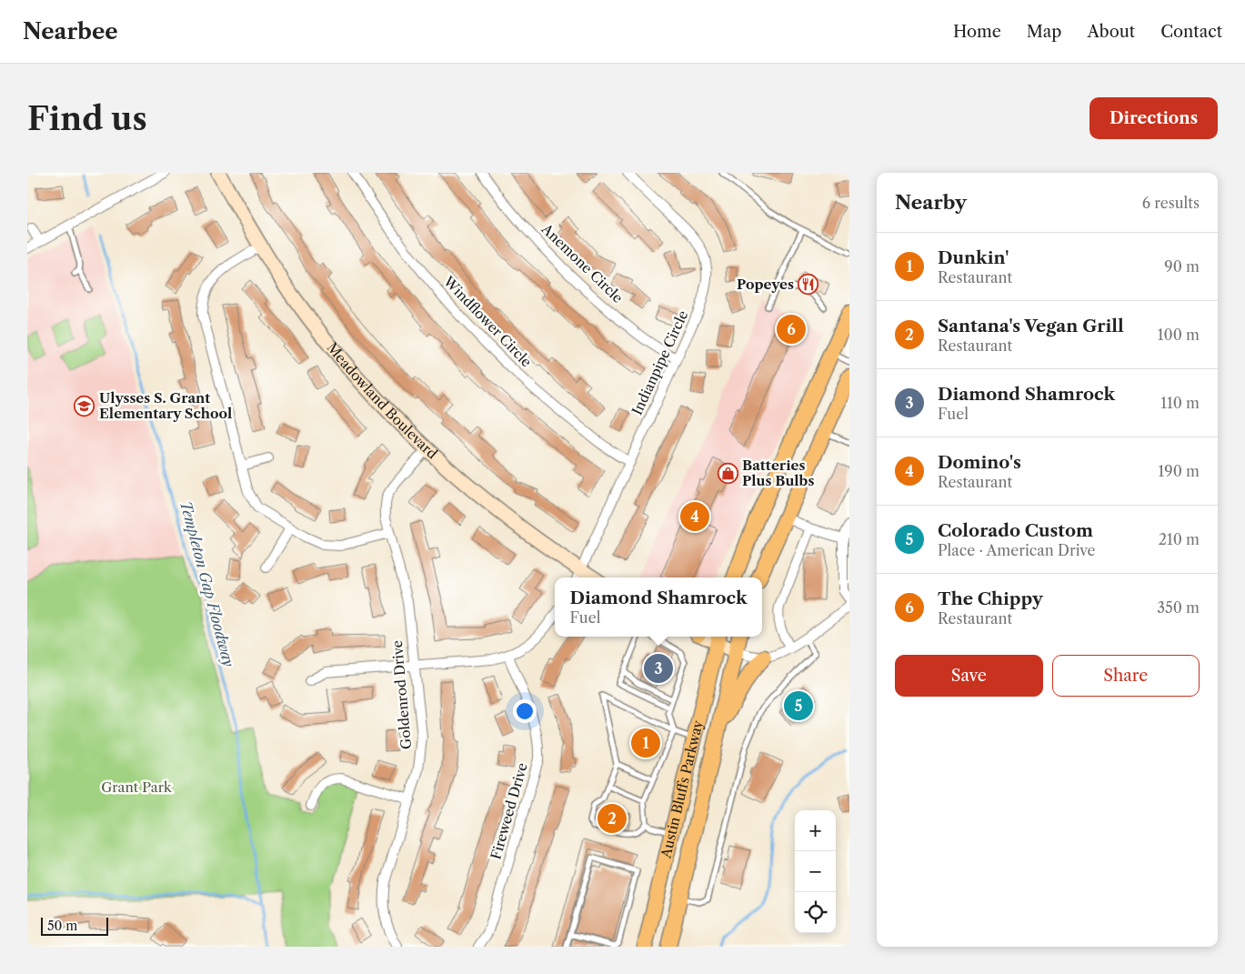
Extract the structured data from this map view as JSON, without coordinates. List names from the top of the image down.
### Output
{
  "streets": {
    "main road": ["Austin Bluffs Parkway"],
    "street": [
      "Anemone Circle",
      "Windflower Circle",
      "Indianpipe Circle",
      "Meadowland Boulevard",
      "Goldenrod Drive",
      "Fireweed Drive"
    ]
  },
  "crossings": [
    ["Anemone Circle", "Indianpipe Circle"],
    ["Windflower Circle", "Indianpipe Circle"],
    ["Indianpipe Circle", "Meadowland Boulevard"],
    ["Meadowland Boulevard", "Goldenrod Drive"]
  ],
  "water": ["Templeton Gap Floodway"],
  "parks": ["Grant Park"],
  "places": {
    "restaurant": ["Popeyes"],
    "school or university": ["Ulysses S. Grant Elementary School"],
    "shop": ["Batteries Plus Bulbs"]
  },
  "scale_bar": "50 m",
  "page": {
    "header": "Nearbee",
    "nav": [
      "Home",
      "Map",
      "About",
      "Contact"
    ],
    "buttons": [
      "Directions",
      ["Save", "Share"]
    ],
    "title": "Find us",
    "heading": ["Nearby", "6 results"],
    "list": [
      {
        "mark": "1",
        "name": "Dunkin'",
        "note": "Restaurant",
        "value": "90 m"
      },
      {
        "mark": "2",
        "name": "Santana's Vegan Grill",
        "note": "Restaurant",
        "value": "100 m"
      },
      {
        "mark": "3",
        "name": "Diamond Shamrock",
        "note": "Fuel",
        "value": "110 m"
      },
      {
        "mark": "4",
        "name": "Domino's",
        "note": "Restaurant",
        "value": "190 m"
      },
      {
        "mark": "5",
        "name": "Colorado Custom",
        "note": "Place · American Drive",
        "value": "210 m"
      },
      {
        "mark": "6",
        "name": "The Chippy",
        "note": "Restaurant",
        "value": "350 m"
      }
    ],
    "pins": [
      "6",
      "4",
      "3",
      "5",
      "1",
      "2"
    ],
    "popup": ["Diamond Shamrock", "Fuel"],
    "map_buttons": ["+", "−"],
    "scale": "50 m"
  }
}
